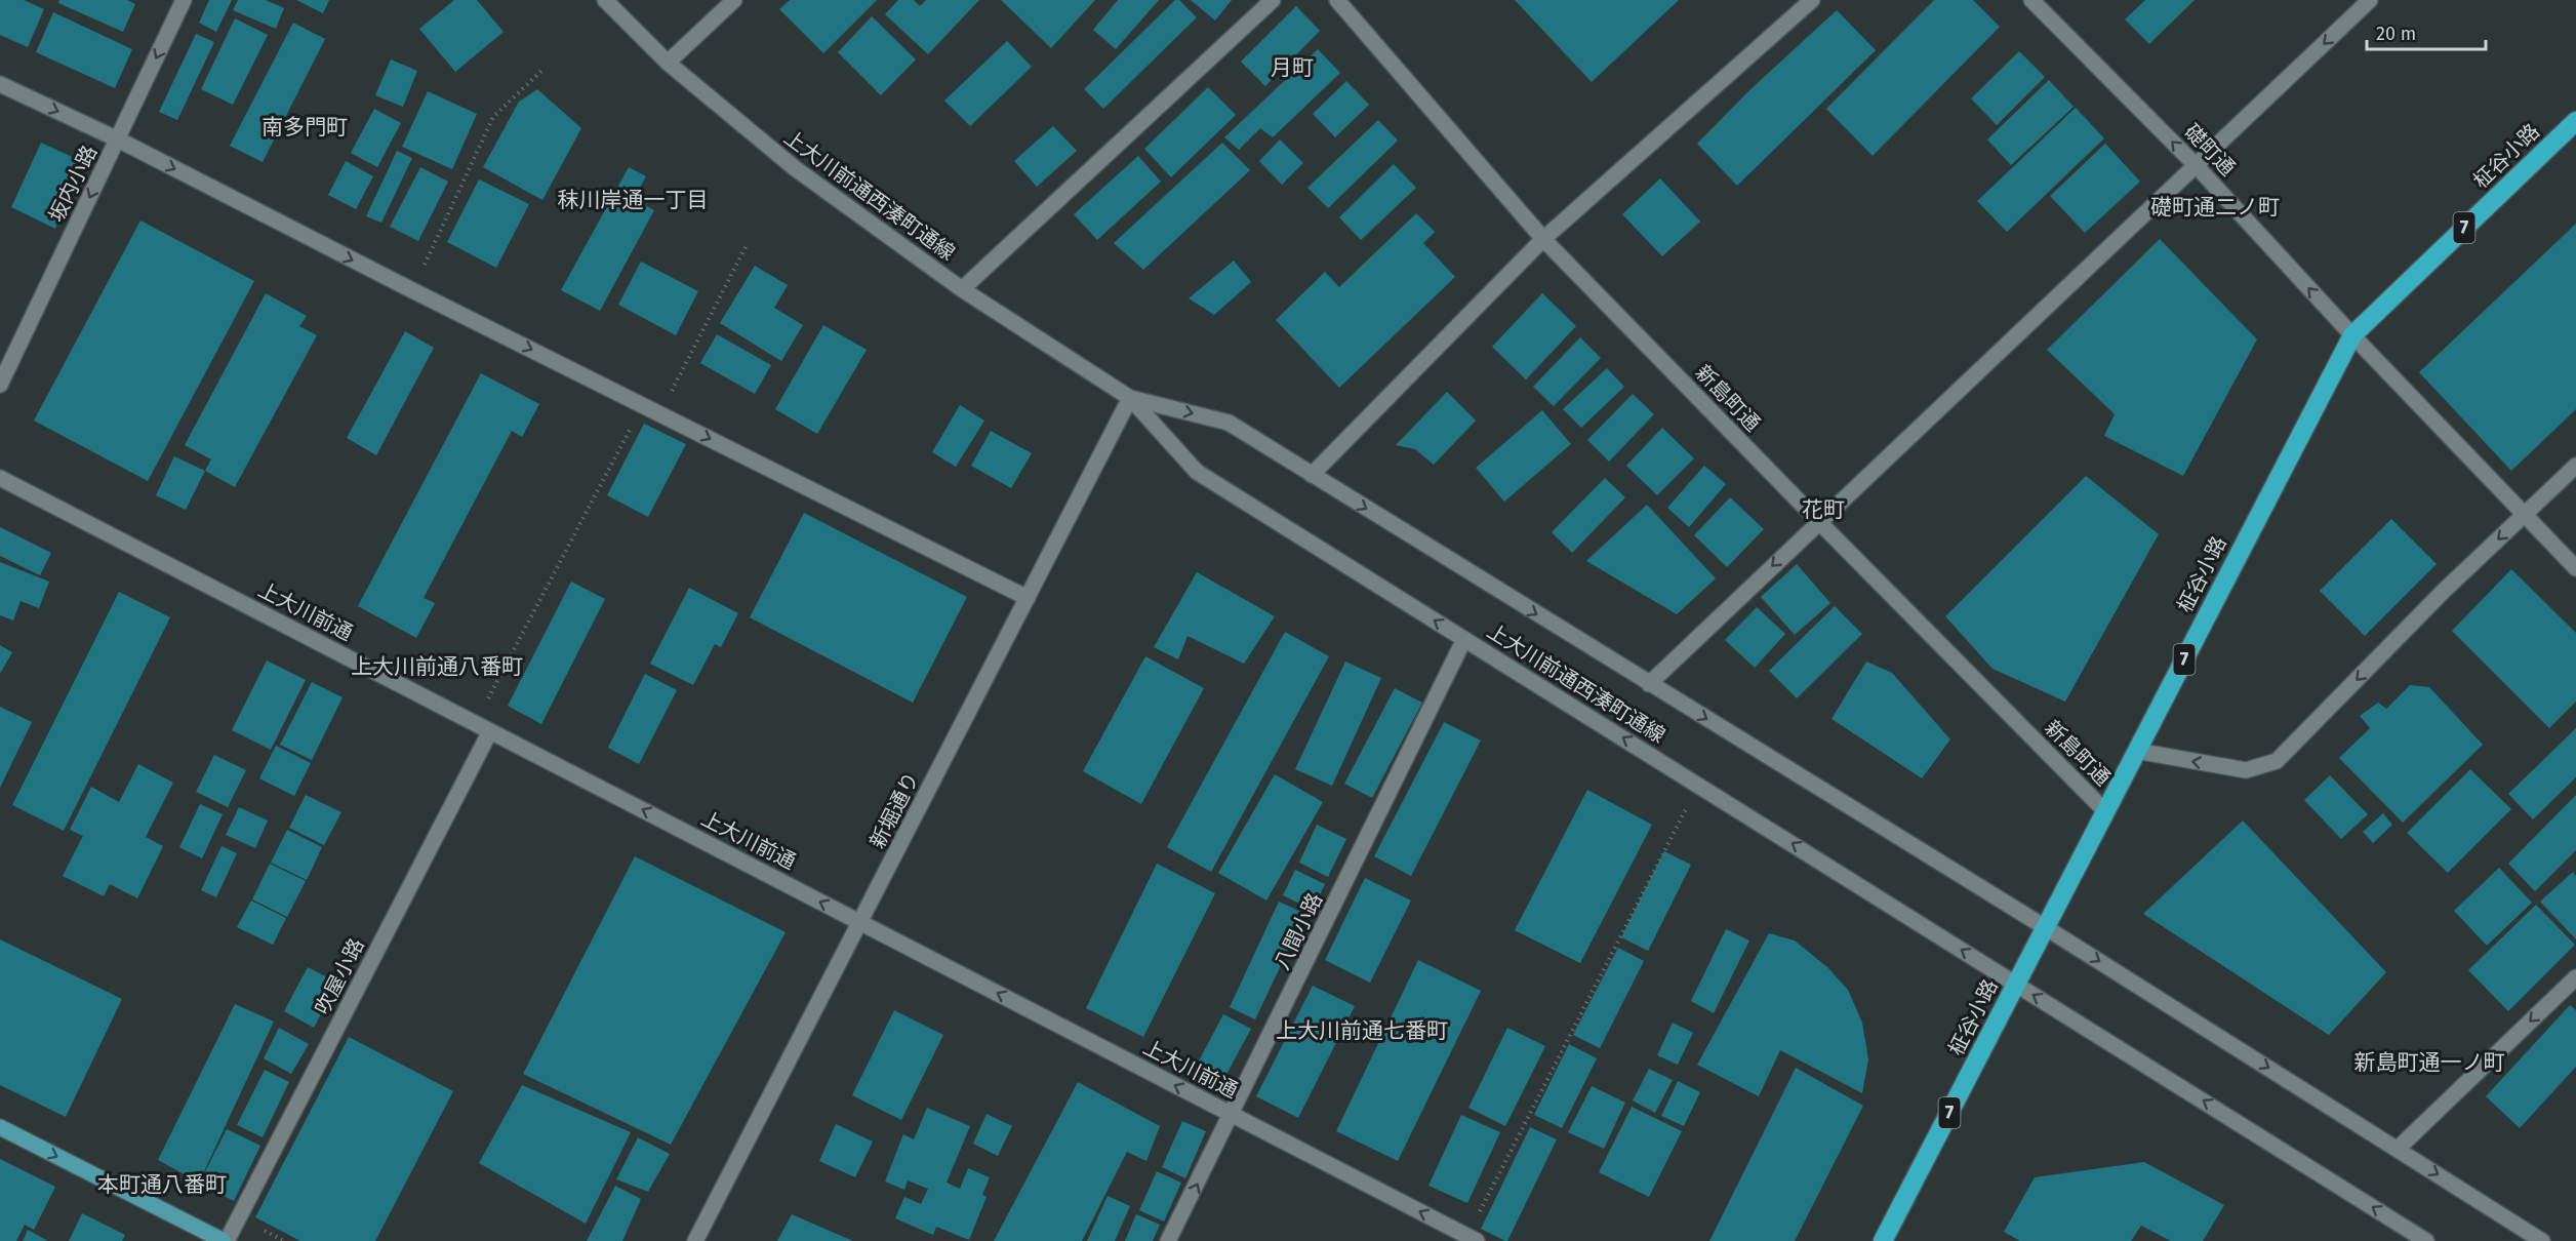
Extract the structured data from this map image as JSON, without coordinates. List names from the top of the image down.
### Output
{
  "streets": {
    "highway": ["柾谷小路", "7"],
    "street": [
      "礎町通",
      "坂内小路",
      "上大川前通西湊町通線",
      "新島町通",
      "上大川前通",
      "新堀通り",
      "八間小路",
      "吹屋小路"
    ]
  },
  "crossings": [
    ["礎町通", "柾谷小路"],
    ["柾谷小路", "上大川前通西湊町通線"],
    ["柾谷小路", "新島町通"],
    ["上大川前通西湊町通線", "新堀通り"],
    ["上大川前通西湊町通線", "八間小路"],
    ["上大川前通", "新堀通り"],
    ["上大川前通", "八間小路"],
    ["上大川前通", "吹屋小路"]
  ],
  "one_way": ["礎町通", "坂内小路", "上大川前通"],
  "districts": [
    "月町",
    "南多門町",
    "秣川岸通一丁目",
    "礎町通二ノ町",
    "花町",
    "上大川前通八番町",
    "上大川前通七番町",
    "新島町通一ノ町",
    "本町通八番町"
  ],
  "scale_bar": "20 m"
}
